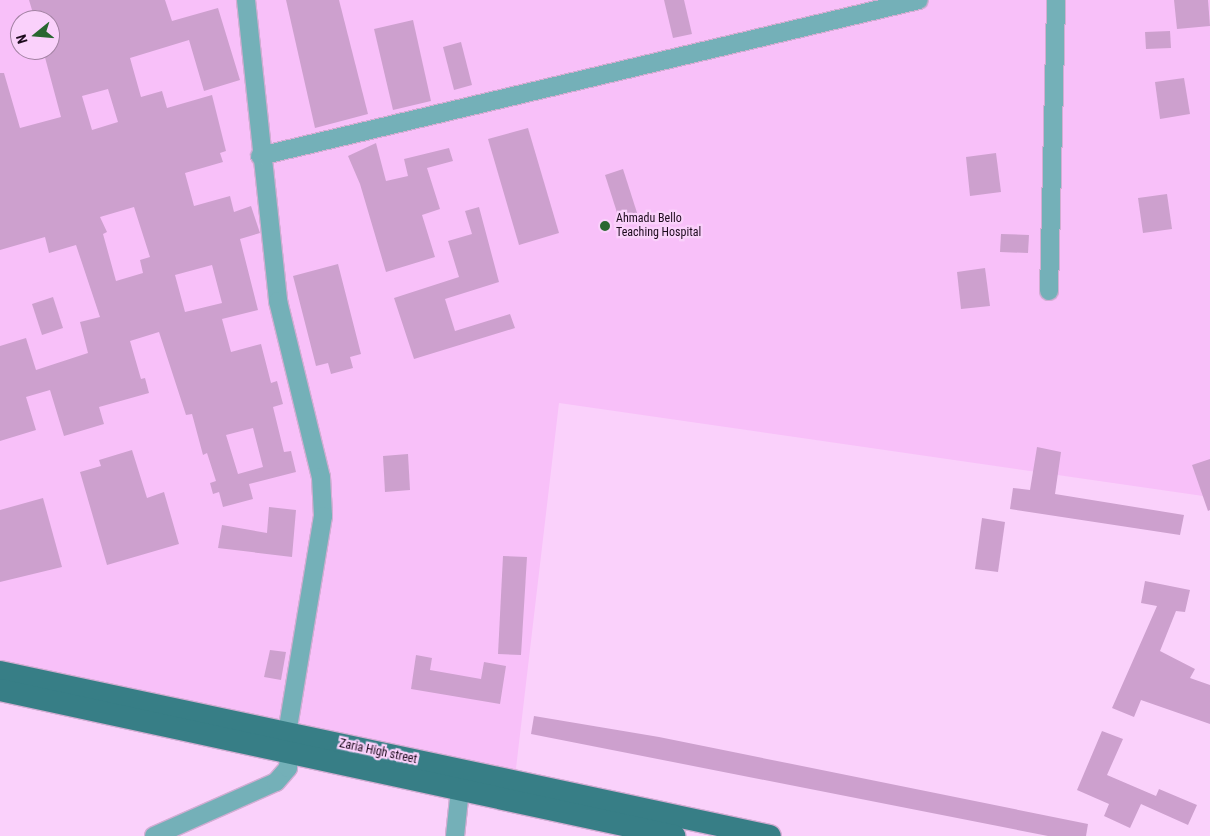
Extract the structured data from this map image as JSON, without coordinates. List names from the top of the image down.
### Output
{
  "streets": {
    "main road": ["Zaria High street"]
  },
  "places": ["Ahmadu Bello Teaching Hospital"],
  "north": "left"
}
